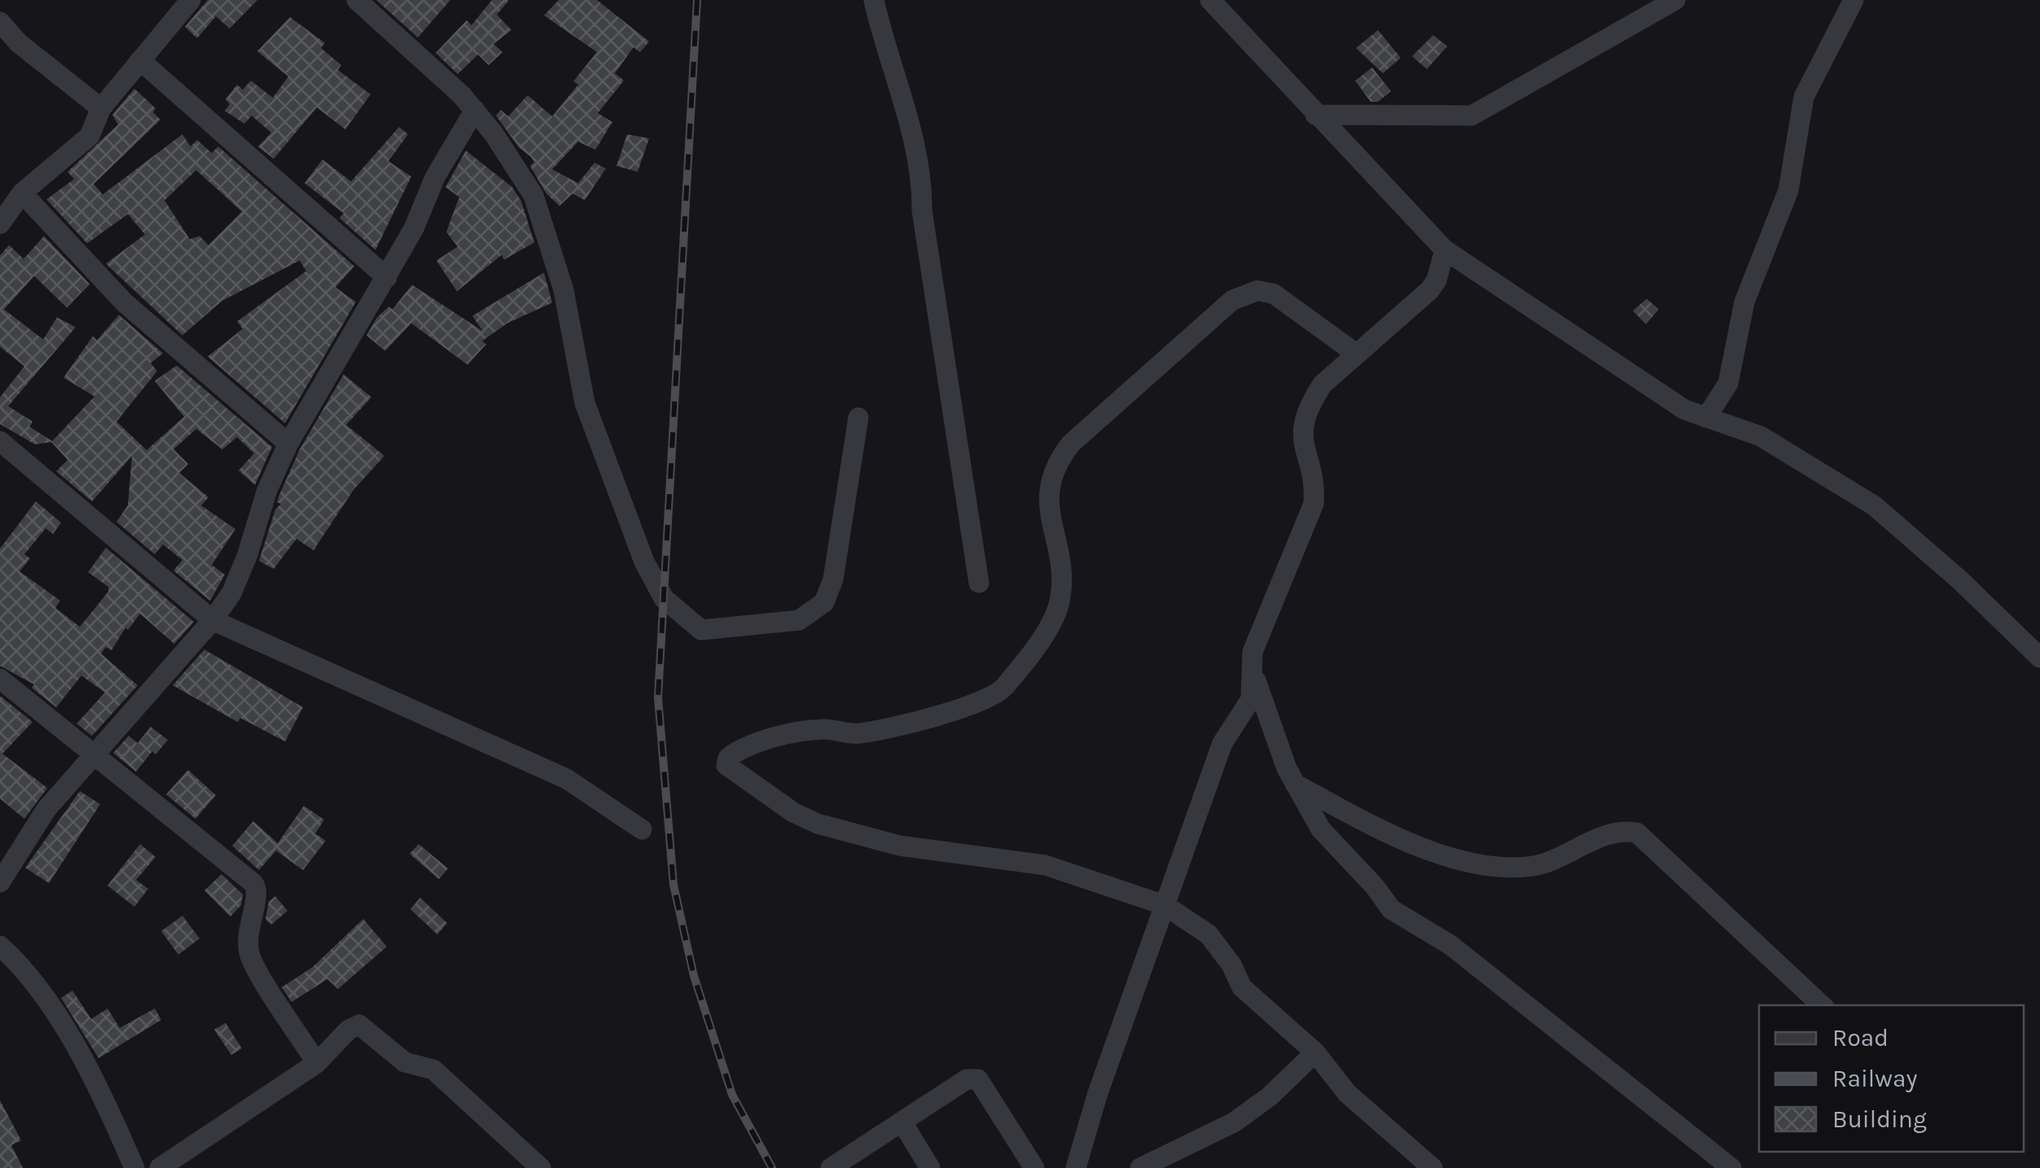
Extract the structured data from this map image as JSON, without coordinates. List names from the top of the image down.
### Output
{
  "legend": ["Road", "Railway", "Building"]
}
